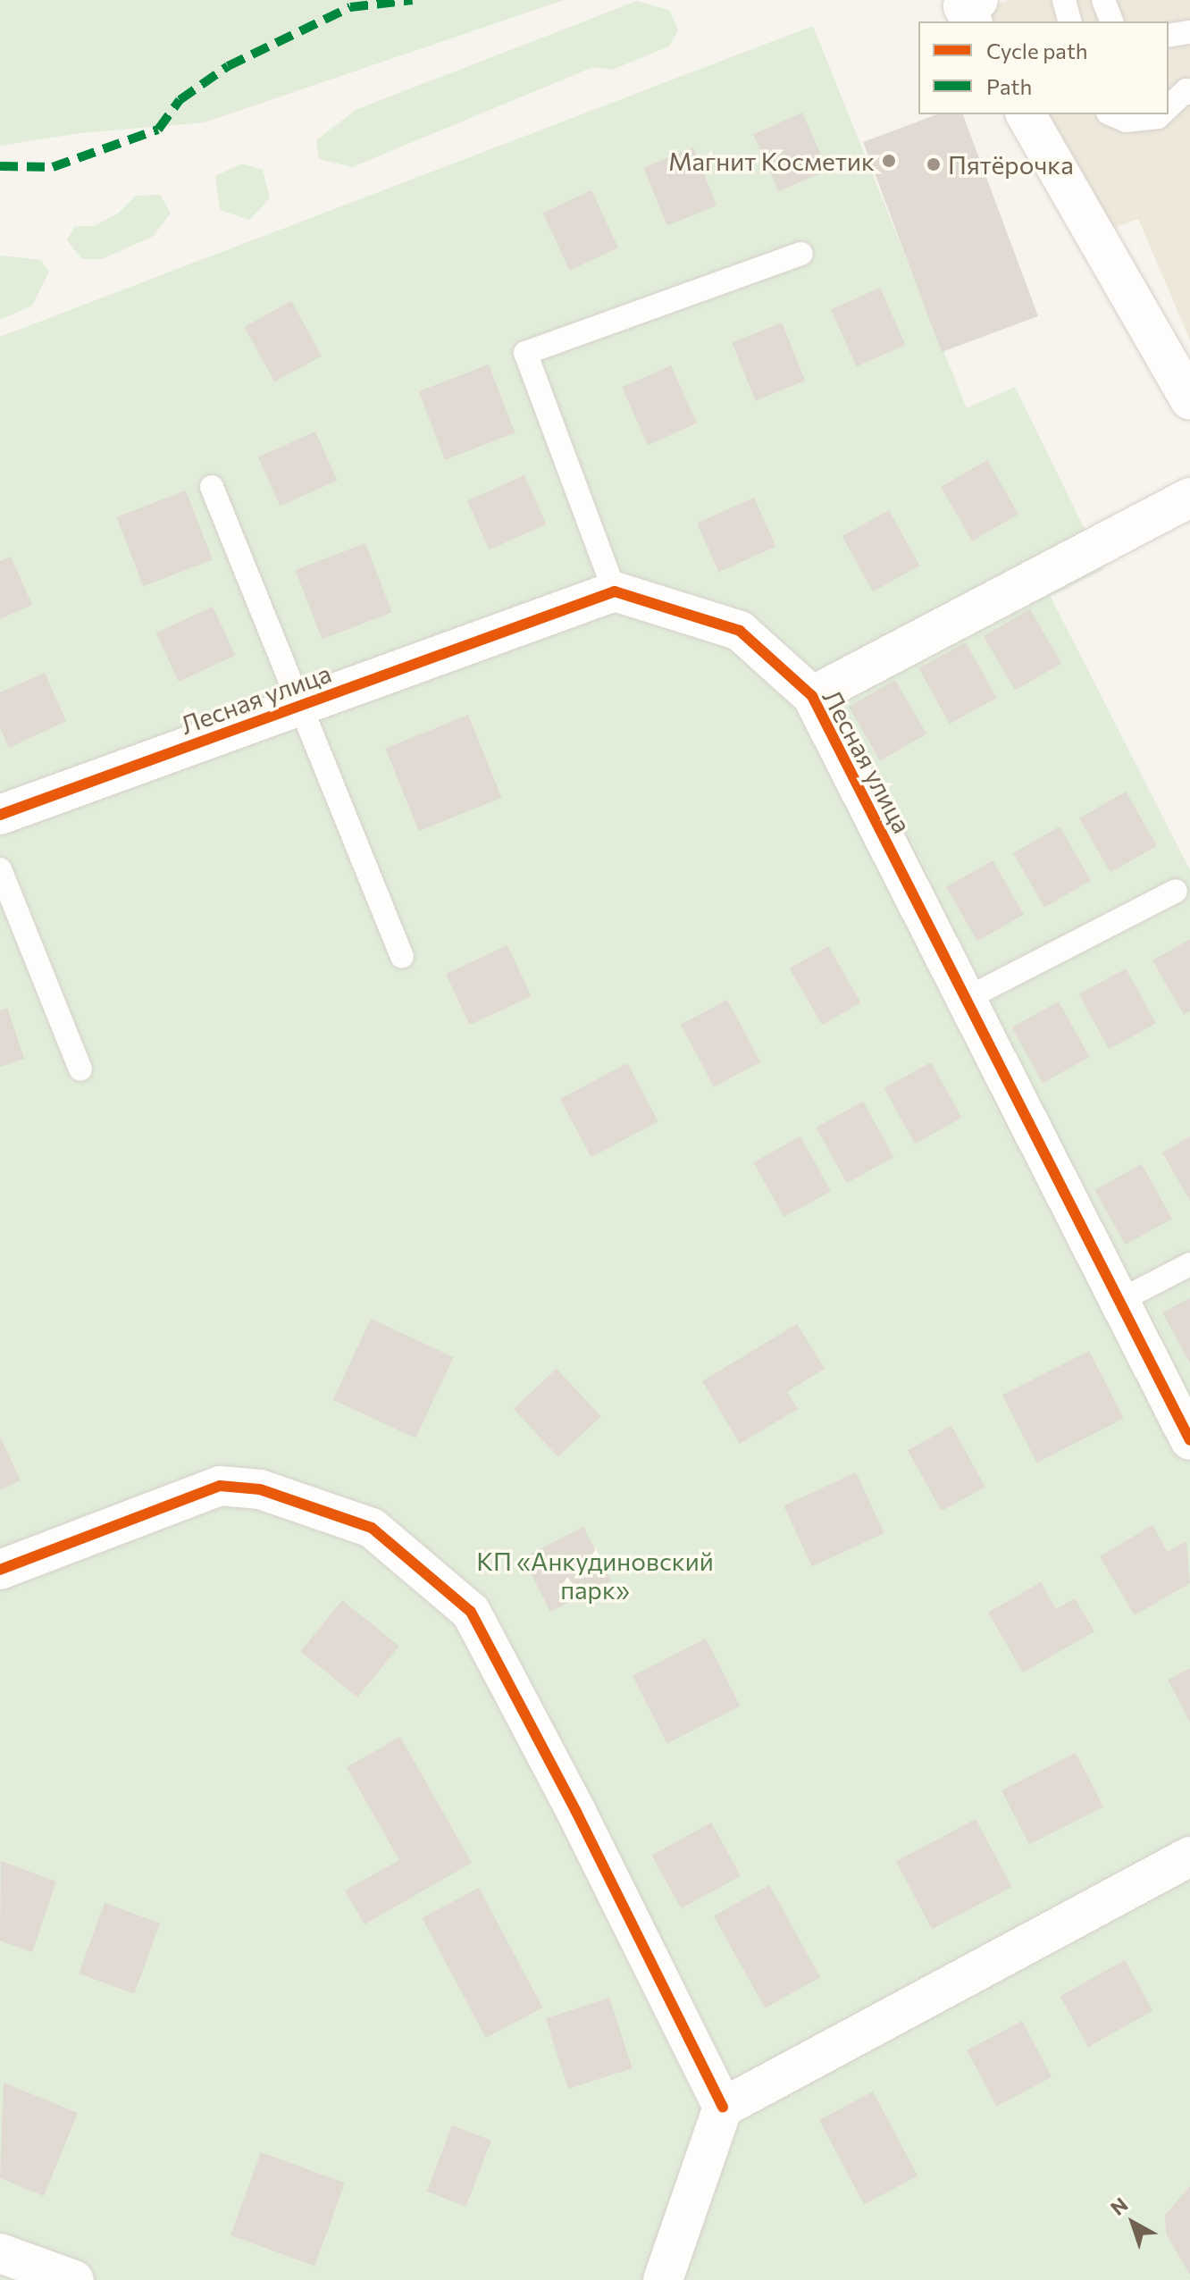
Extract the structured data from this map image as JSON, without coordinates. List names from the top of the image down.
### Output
{
  "streets": {
    "street": ["Лесная улица"]
  },
  "parks": ["КП «Анкудиновский парк»"],
  "places": ["Магнит Косметик", "Пятёрочка"],
  "legend": ["Cycle path", "Path"],
  "north": "top left"
}
